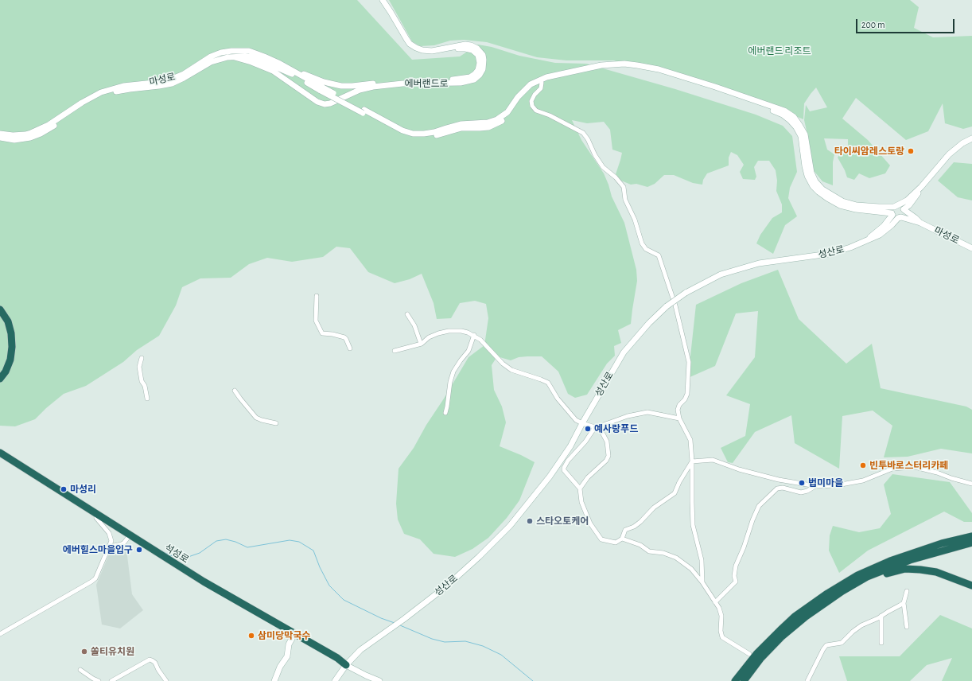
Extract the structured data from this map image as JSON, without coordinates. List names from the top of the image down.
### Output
{
  "streets": {
    "highway": ["석성로"],
    "street": ["마성로", "에버랜드로", "성산로"]
  },
  "crossings": [
    ["마성로", "에버랜드로"],
    ["성산로", "석성로"]
  ],
  "parks": ["에버랜드 리조트"],
  "places": [
    "타이씨암레스토랑",
    "예사랑푸드",
    "빈투바로스터리카페",
    "법미마을",
    "마성리",
    "스타오토케어",
    "에버힐스마을입구",
    "삼미당막국수",
    "쏠티유치원"
  ],
  "scale_bar": "200 m"
}
